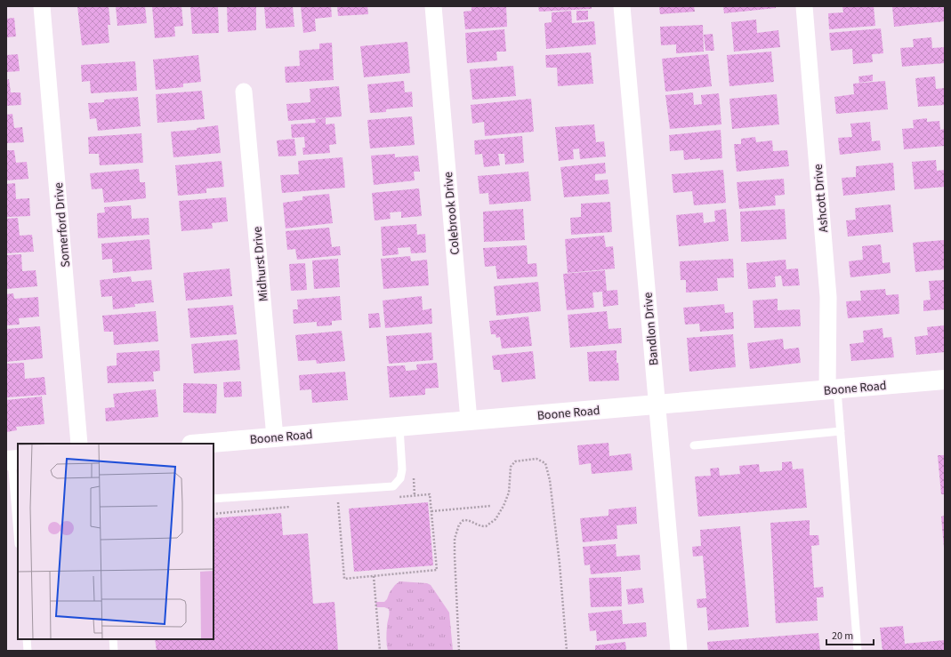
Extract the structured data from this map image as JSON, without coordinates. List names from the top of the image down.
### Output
{
  "streets": {
    "street": [
      "Ashcott Drive",
      "Colebrook Drive",
      "Somerford Drive",
      "Midhurst Drive",
      "Bandlon Drive",
      "Boone Road"
    ]
  },
  "crossings": [
    ["Ashcott Drive", "Boone Road"],
    ["Colebrook Drive", "Boone Road"],
    ["Midhurst Drive", "Boone Road"],
    ["Bandlon Drive", "Boone Road"]
  ],
  "scale_bar": "20 m"
}
